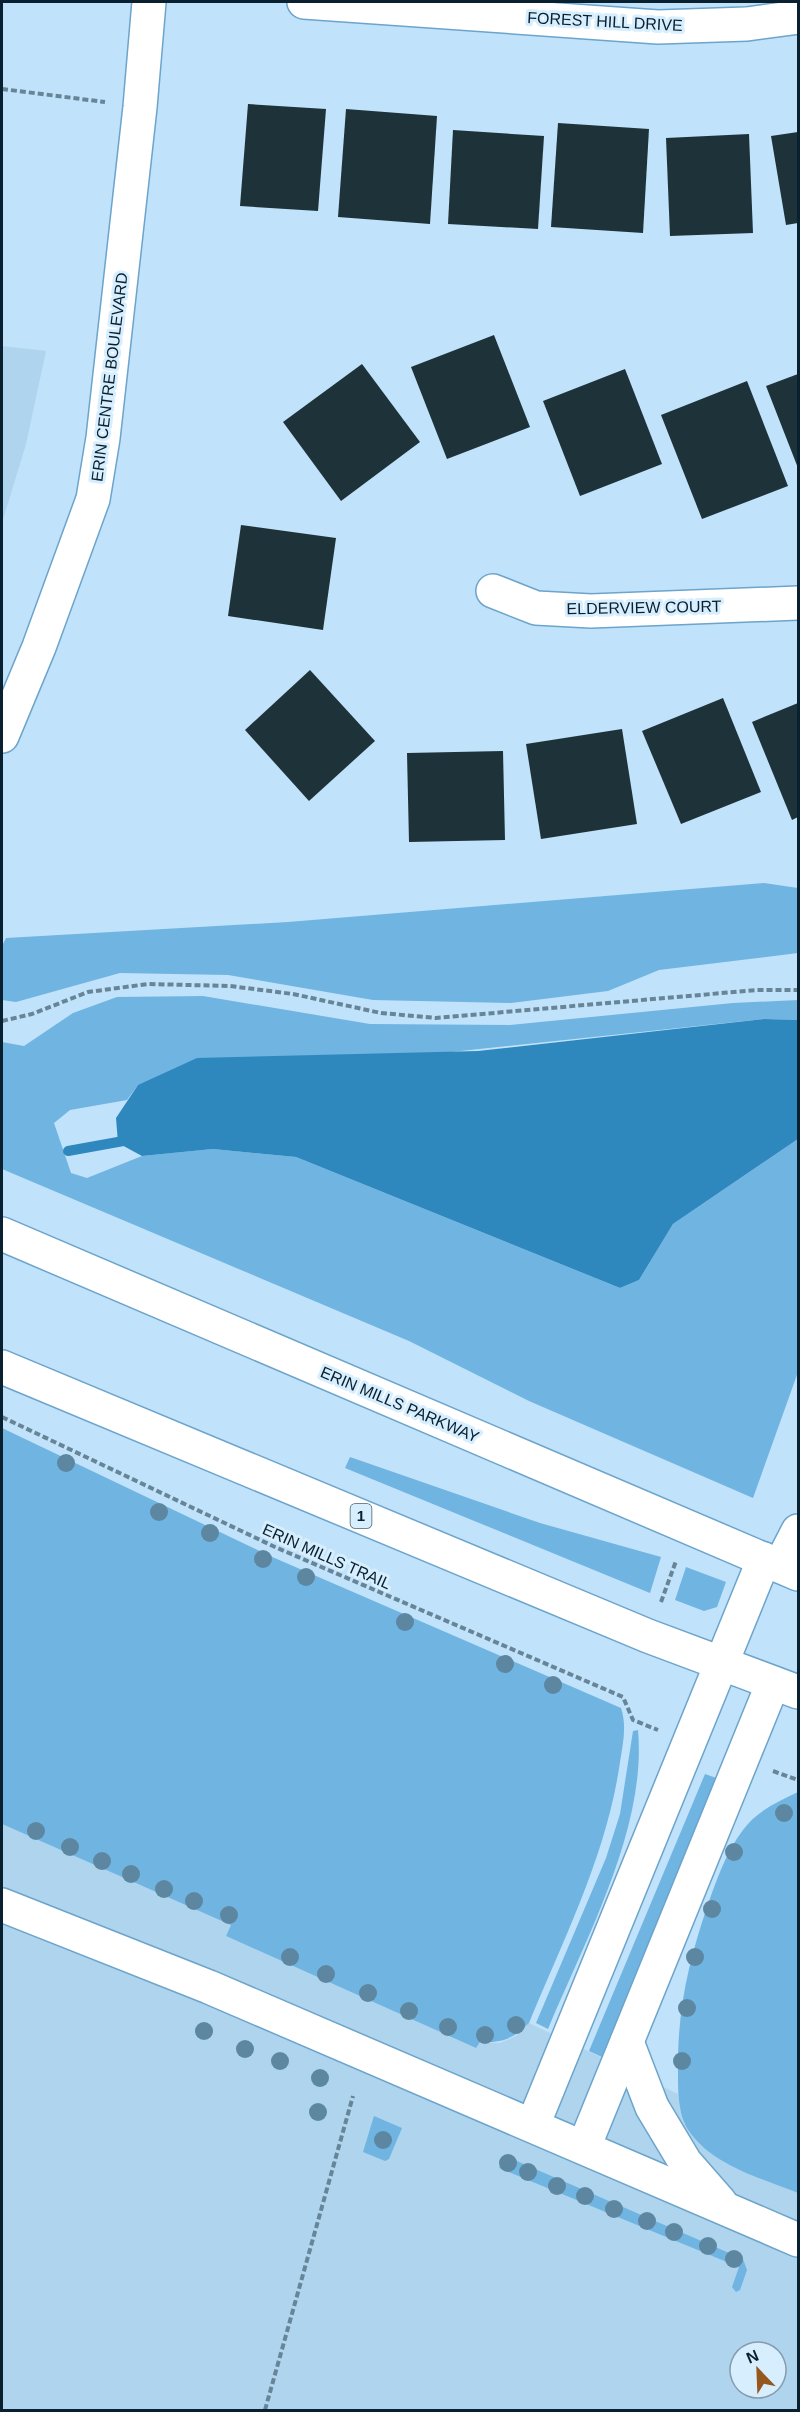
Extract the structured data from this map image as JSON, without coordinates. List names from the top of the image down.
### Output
{
  "streets": {
    "main road": [
      "FOREST HILL DRIVE",
      "ERIN CENTRE BOULEVARD",
      "ELDERVIEW COURT",
      "ERIN MILLS PARKWAY",
      "1"
    ],
    "path": ["ERIN MILLS TRAIL"]
  },
  "north": "top left"
}
